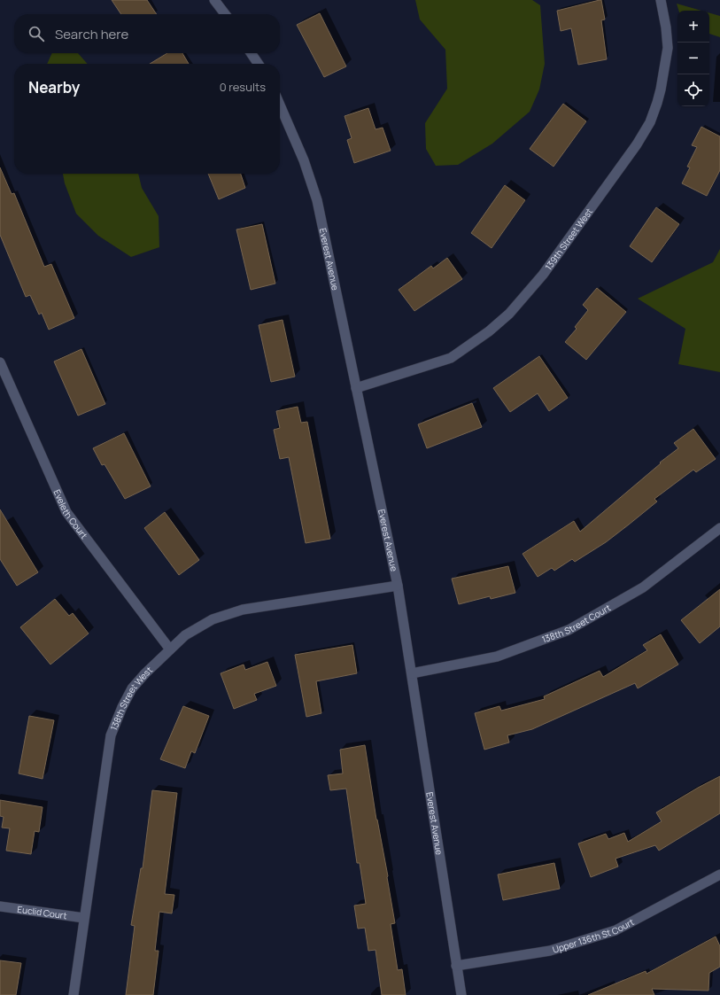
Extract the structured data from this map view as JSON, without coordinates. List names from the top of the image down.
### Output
{
  "streets": {
    "street": [
      "139th Street West",
      "Everest Avenue",
      "Eveleth Court",
      "138th Street Court",
      "138th Street West",
      "Euclid Court",
      "Upper 136th St Court"
    ]
  },
  "crossings": [
    ["139th Street West", "Everest Avenue"],
    ["Everest Avenue", "138th Street Court"],
    ["Everest Avenue", "138th Street West"],
    ["Everest Avenue", "Upper 136th St Court"],
    ["Eveleth Court", "138th Street West"],
    ["138th Street West", "Euclid Court"]
  ],
  "page": {
    "map_buttons": ["+", "−"],
    "search": "Search here",
    "heading": ["Nearby", "0 results"]
  }
}
